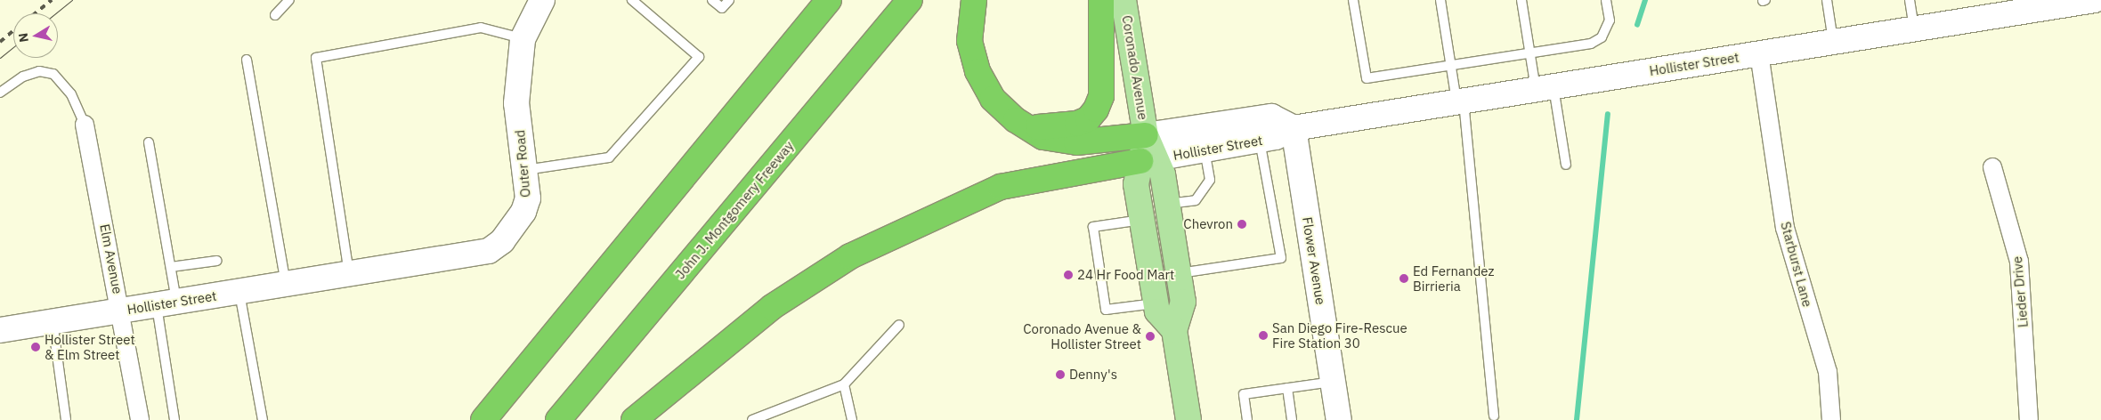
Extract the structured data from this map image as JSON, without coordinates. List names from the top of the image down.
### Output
{
  "streets": {
    "highway": ["John J. Montgomery Freeway"],
    "main road": [
      "Hollister Street",
      "Coronado Avenue",
      "Outer Road",
      "Flower Avenue"
    ],
    "street": ["Elm Avenue", "Starburst Lane", "Lieder Drive"]
  },
  "crossings": [
    ["Hollister Street", "Coronado Avenue"],
    ["Hollister Street", "Outer Road"],
    ["Hollister Street", "Elm Avenue"],
    ["Hollister Street", "Flower Avenue"],
    ["Hollister Street", "Starburst Lane"]
  ],
  "places": [
    "Chevron",
    "24 Hr Food Mart",
    "Ed Fernandez Birrieria",
    "San Diego Fire-Rescue Fire Station 30",
    "Coronado Avenue & Hollister Street",
    "Hollister Street & Elm Street",
    "Denny's"
  ],
  "north": "left"
}
